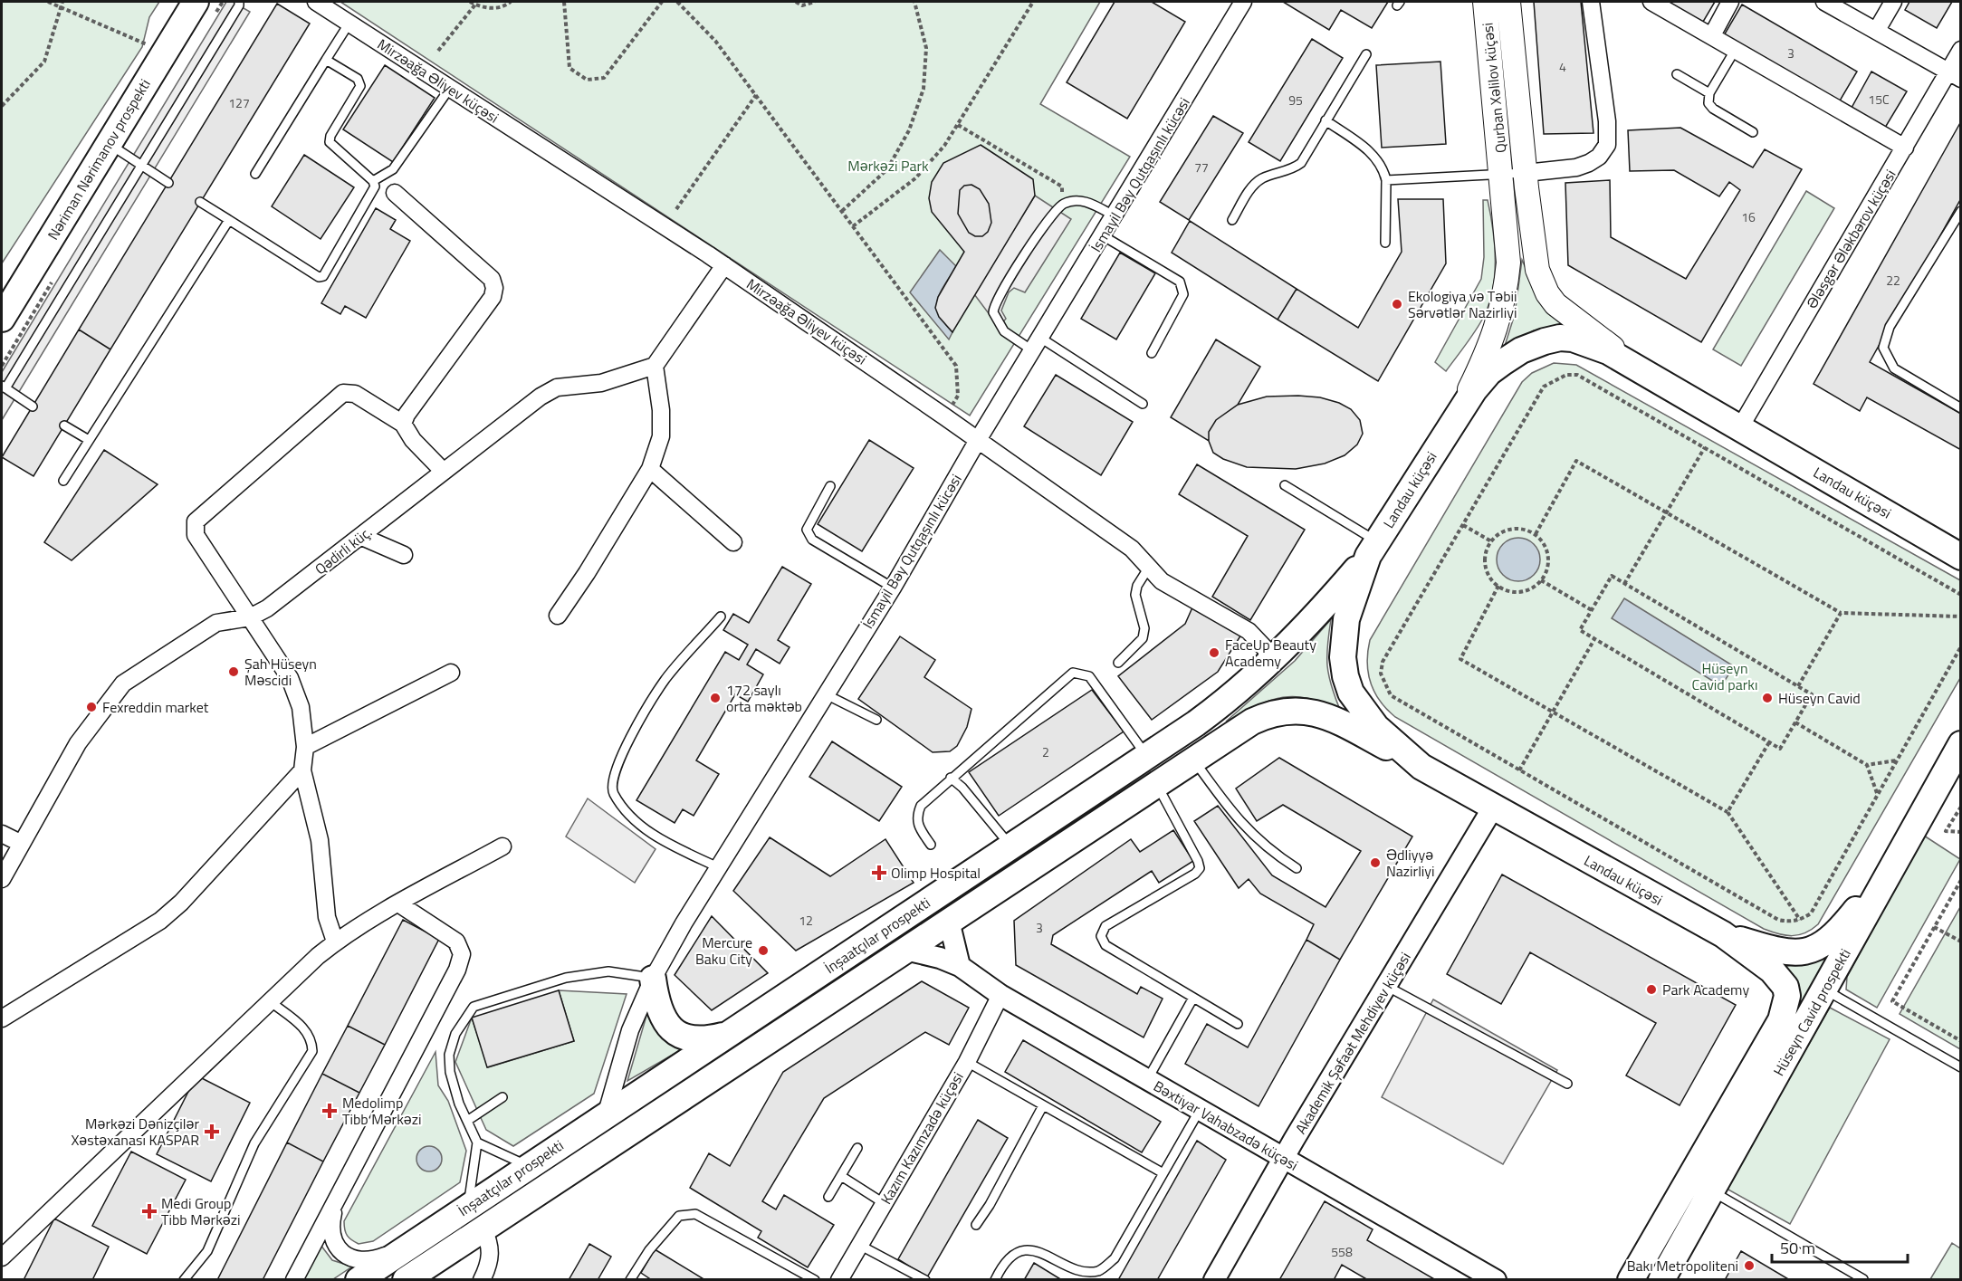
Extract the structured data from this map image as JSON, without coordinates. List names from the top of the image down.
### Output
{
  "streets": {
    "main road": [
      "Qurban Xəlilov küçəsi",
      "Nəriman Nərimanov prospekti",
      "Landau küçəsi",
      "İnşaatçılar prospekti",
      "Hüseyn Cavid prospekti"
    ],
    "street": [
      "Mirzəağa Əliyev küçəsi",
      "İsmayil Bəy Qutqaşınlı kücəsi",
      "Ələsgər Ələkbərov küçəsi",
      "Qədirli küç.",
      "Akademik Şəfaət Mehdiyev küçəsi",
      "Bəxtiyar Vahabzadə küçəsi",
      "Kazım Kazımzadə küçəsi"
    ]
  },
  "crossings": [
    ["Mirzəağa Əliyev küçəsi", "İsmayil Bəy Qutqaşınlı kücəsi"],
    ["Mirzəağa Əliyev küçəsi", "İnşaatçılar prospekti"],
    ["Qurban Xəlilov küçəsi", "Landau küçəsi"],
    ["İsmayil Bəy Qutqaşınlı kücəsi", "İnşaatçılar prospekti"],
    ["Ələsgər Ələkbərov küçəsi", "Landau küçəsi"],
    ["Landau küçəsi", "İnşaatçılar prospekti"],
    ["Landau küçəsi", "Hüseyn Cavid prospekti"],
    ["Landau küçəsi", "Akademik Şəfaət Mehdiyev küçəsi"],
    ["İnşaatçılar prospekti", "Bəxtiyar Vahabzadə küçəsi"],
    ["Akademik Şəfaət Mehdiyev küçəsi", "Bəxtiyar Vahabzadə küçəsi"],
    ["Bəxtiyar Vahabzadə küçəsi", "Kazım Kazımzadə küçəsi"]
  ],
  "parks": ["Mərkəzi Park", "Hüseyn Cavid parkı"],
  "places": {
    "other": [
      "Ekologiya və Təbii Sərvətlər Nazirliyi",
      "FaceUp Beauty Academy",
      "Şah Hüseyn Məscidi",
      "172 saylı orta məktəb",
      "Hüseyn Cavid",
      "Fexreddin market",
      "Ədliyyə Nazirliyi",
      "Mercure Baku City",
      "Park Academy",
      "Bakı Metropoliteni"
    ],
    "health": [
      "Olimp Hospital",
      "Medolimp Tibb Mərkəzi",
      "Mərkəzi Dənizçilər Xəstəxanası KASPAR",
      "Medi Group Tibb Mərkəzi"
    ]
  },
  "house_numbers": [
    "3",
    "4",
    "15C",
    "95",
    "127",
    "77",
    "16",
    "22",
    "2",
    "12",
    "3",
    "558"
  ],
  "scale_bar": "50 m"
}
